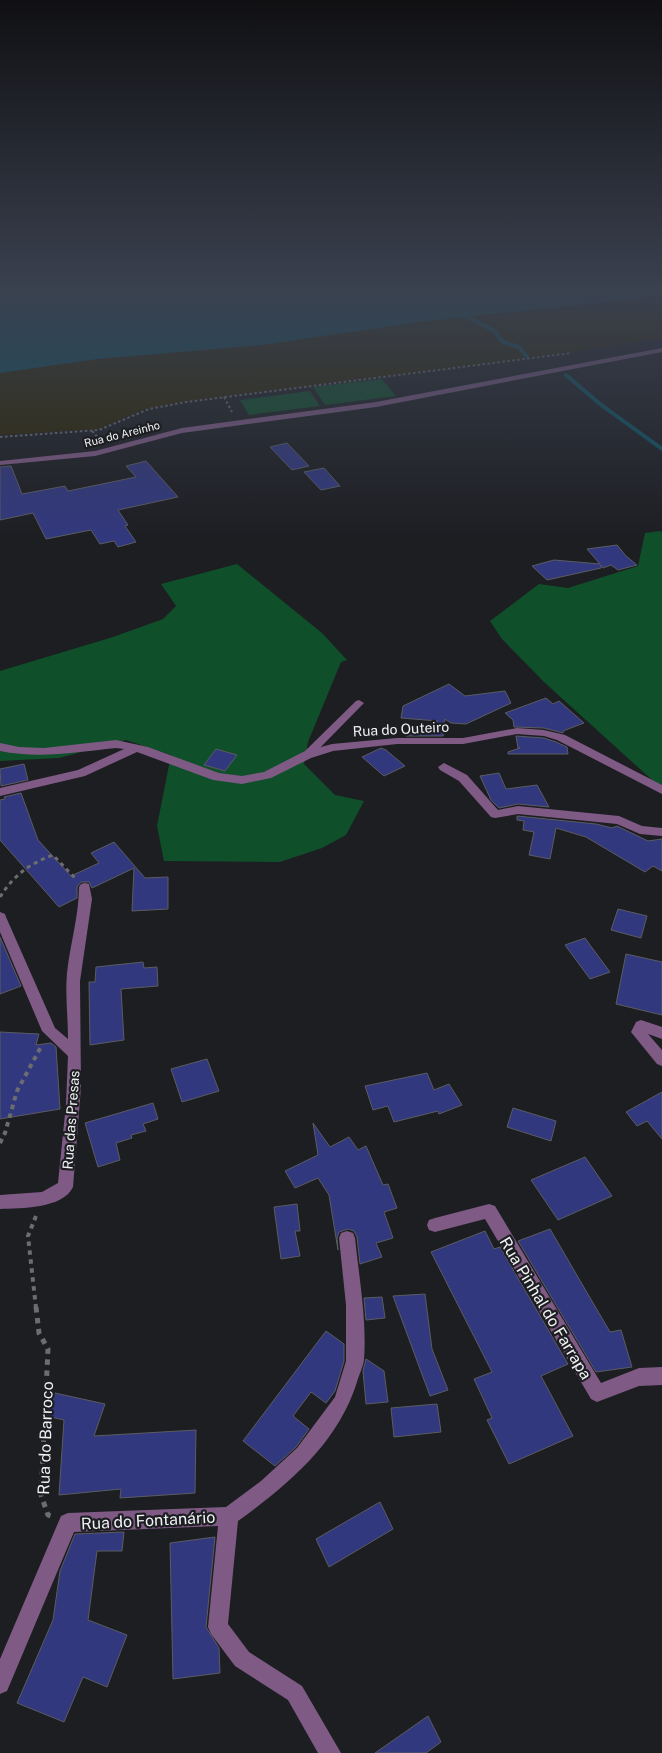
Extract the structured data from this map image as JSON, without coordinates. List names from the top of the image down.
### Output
{
  "streets": {
    "street": [
      "Rua do Areinho",
      "Rua do Outeiro",
      "Rua das Presas",
      "Rua Pinhal do Farrapa",
      "Rua do Fontanário"
    ],
    "path": ["Rua do Barroco"]
  },
  "crossings": [
    ["Rua das Presas", "Rua do Barroco"],
    ["Rua do Barroco", "Rua do Fontanário"]
  ]
}
